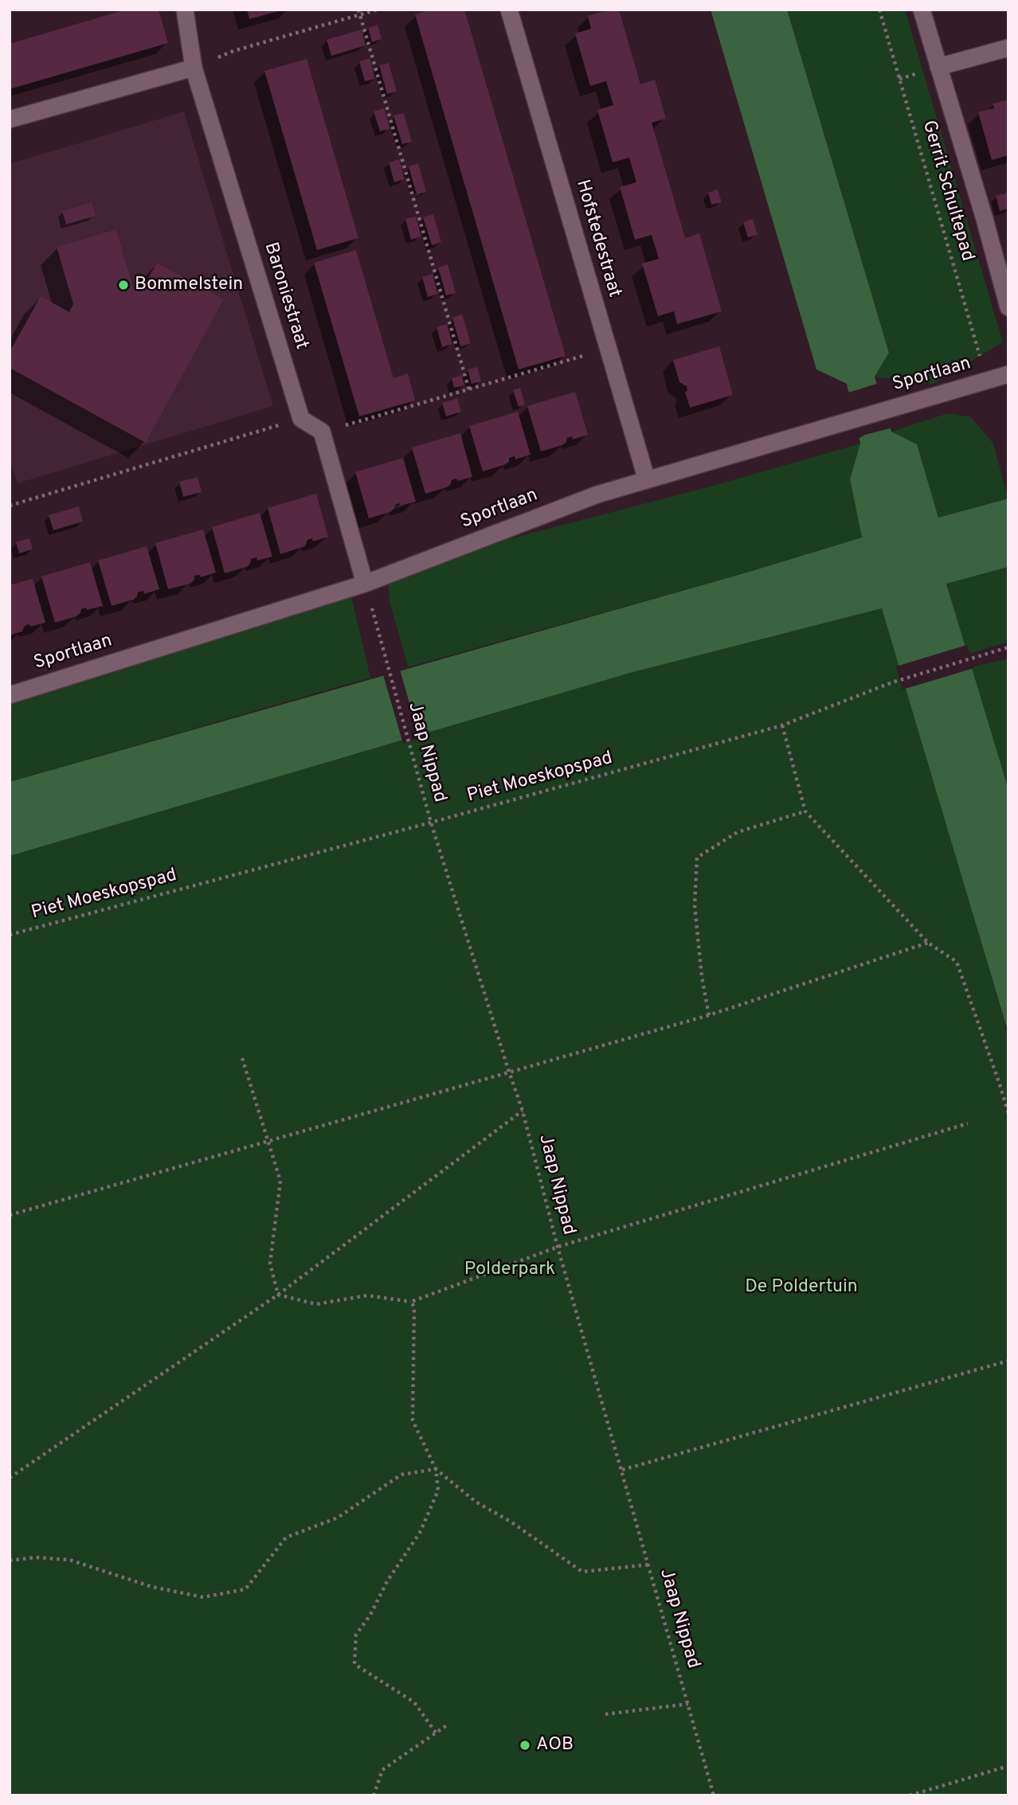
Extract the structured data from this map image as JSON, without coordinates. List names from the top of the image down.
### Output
{
  "streets": {
    "street": ["Hofstedestraat", "Baroniestraat", "Sportlaan"],
    "path": ["Gerrit Schultepad", "Jaap Nippad", "Piet Moeskopspad"]
  },
  "crossings": [
    ["Gerrit Schultepad", "Sportlaan"],
    ["Hofstedestraat", "Sportlaan"],
    ["Sportlaan", "Jaap Nippad"],
    ["Jaap Nippad", "Piet Moeskopspad"]
  ],
  "parks": ["Polderpark", "De Poldertuin"],
  "places": ["Bommelstein", "AOB"]
}
